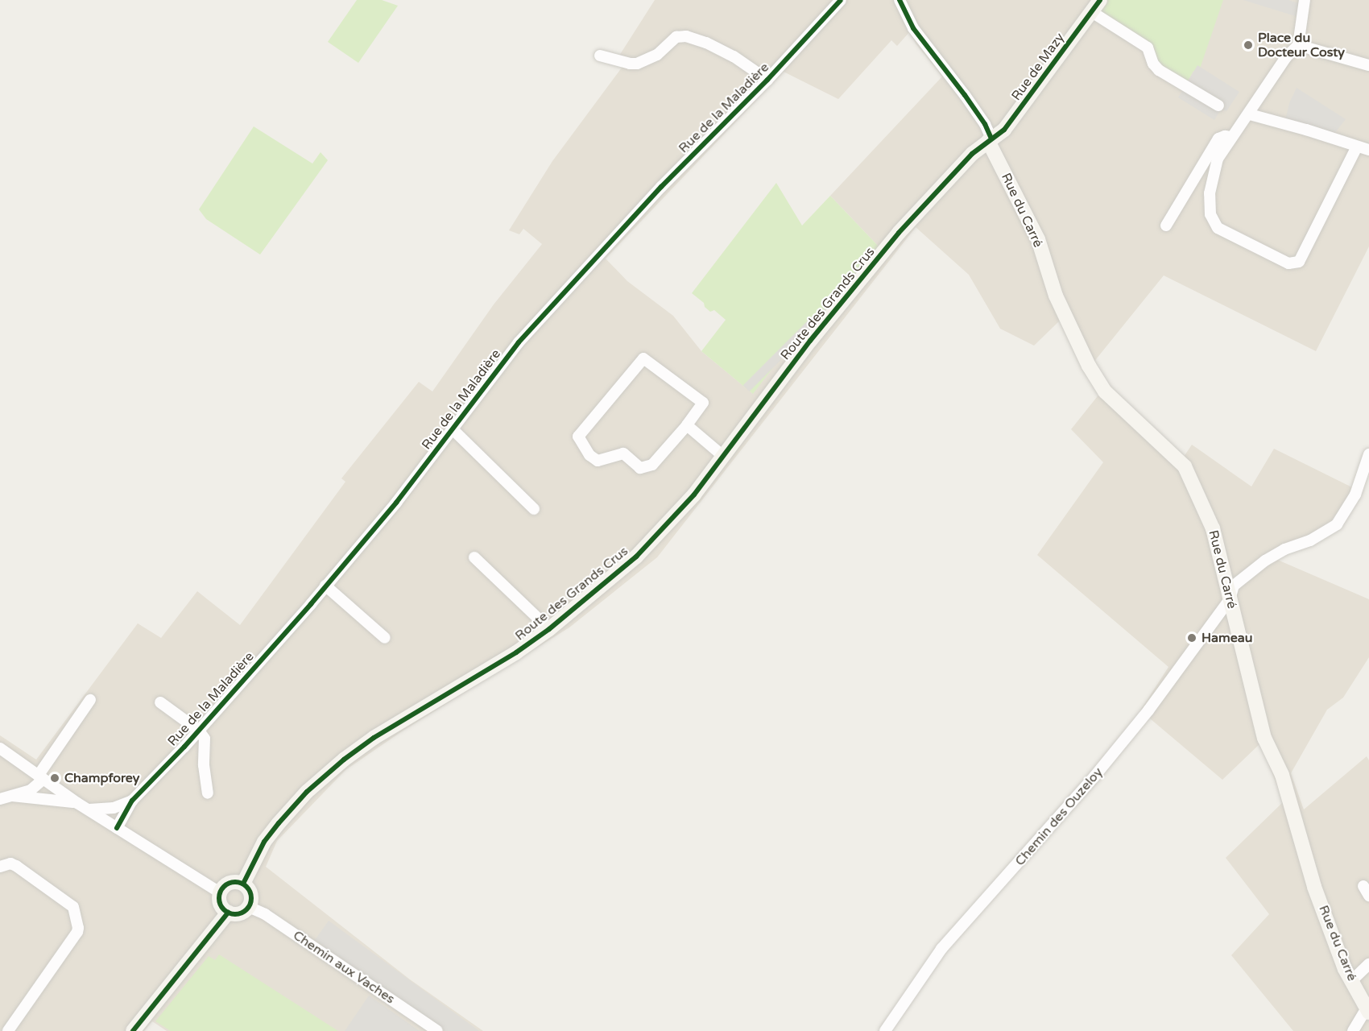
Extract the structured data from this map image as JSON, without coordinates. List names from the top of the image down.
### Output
{
  "streets": {
    "street": [
      "Rue de Mazy",
      "Rue de la Maladière",
      "Rue du Carré",
      "Route des Grands Crus",
      "Chemin des Ouzeloy",
      "Chemin aux Vaches"
    ]
  },
  "crossings": [
    ["Rue de Mazy", "Rue du Carré"],
    ["Rue de Mazy", "Route des Grands Crus"],
    ["Rue du Carré", "Route des Grands Crus"],
    ["Rue du Carré", "Chemin des Ouzeloy"],
    ["Route des Grands Crus", "Chemin aux Vaches"]
  ],
  "places": ["Place du Docteur Costy", "Hameau", "Champforey"]
}
